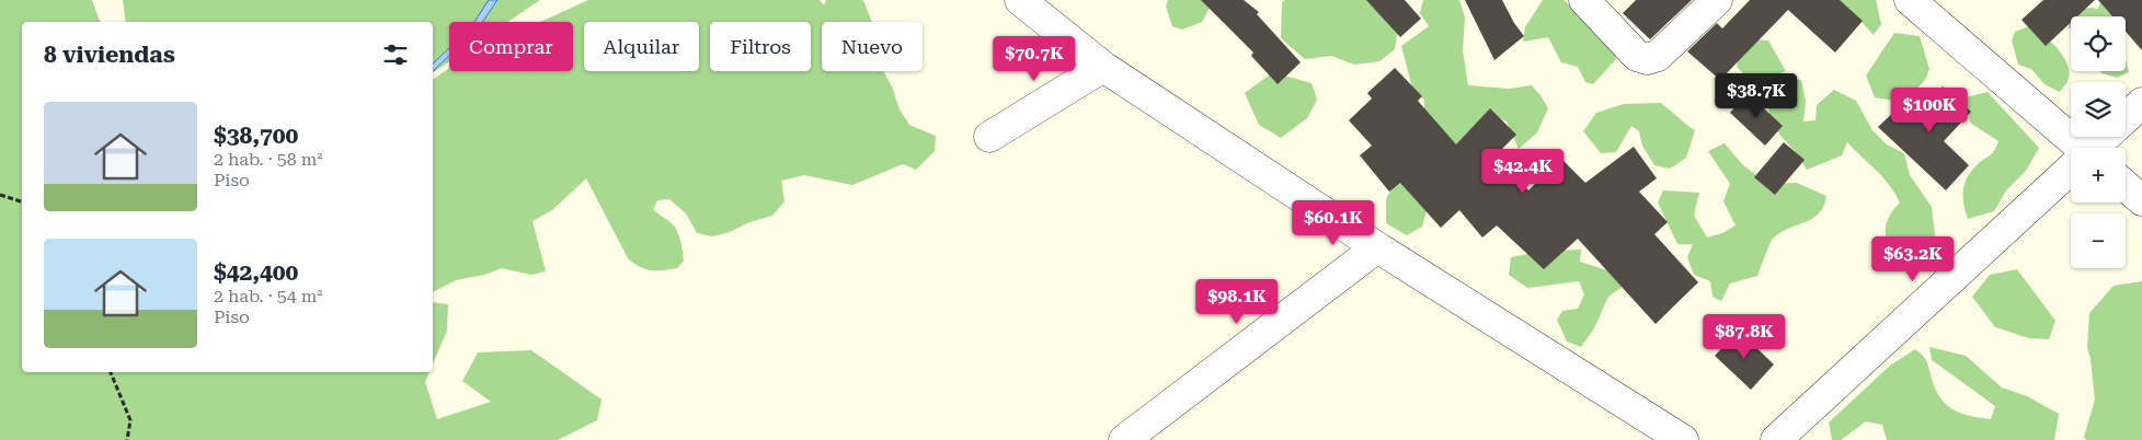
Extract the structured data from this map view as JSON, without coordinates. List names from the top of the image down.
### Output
{
  "page": {
    "map_buttons": ["+", "−"],
    "chip": [
      "Comprar",
      "Alquilar",
      "Filtros",
      "Nuevo"
    ],
    "heading": "8 viviendas",
    "price": [
      "$70.7K",
      "$38.7K",
      "$100K",
      "$42.4K",
      "$60.1K",
      "$63.2K",
      "$98.1K",
      "$87.8K"
    ],
    "list": [
      {
        "name": "$38,700",
        "note": "2 hab. · 58 m² · Piso"
      },
      {
        "name": "$42,400",
        "note": "2 hab. · 54 m² · Piso"
      }
    ]
  }
}
